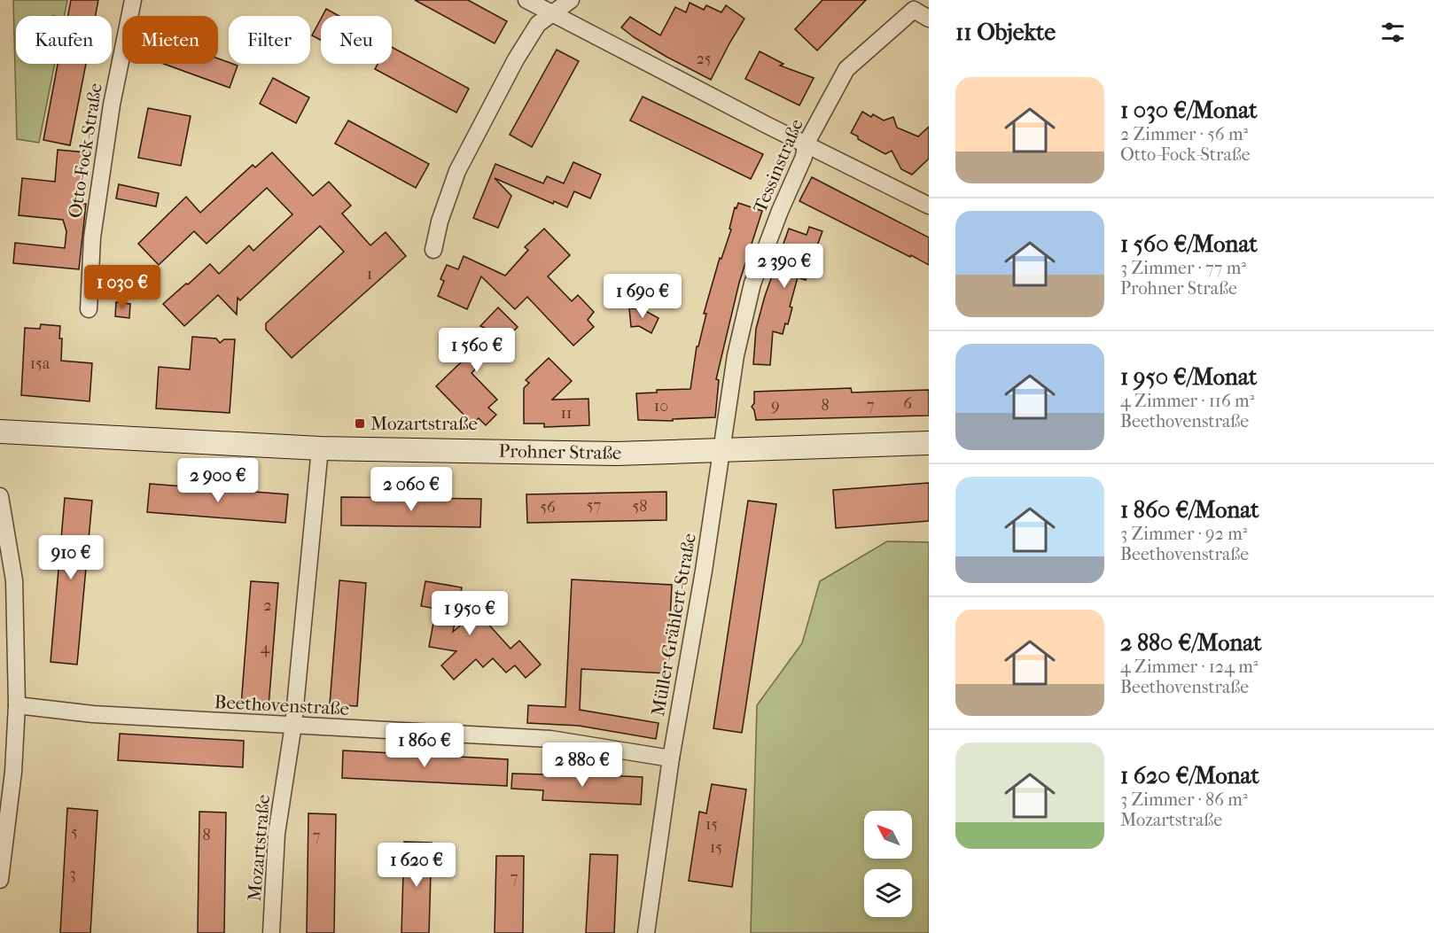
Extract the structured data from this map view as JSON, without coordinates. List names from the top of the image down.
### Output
{
  "streets": {
    "main road": ["Prohner Straße"],
    "street": [
      "Otto-Fock-Straße",
      "Tessinstraße",
      "Müller-Grählert-Straße",
      "Beethovenstraße",
      "Mozartstraße"
    ]
  },
  "crossings": [
    ["Tessinstraße", "Prohner Straße"],
    ["Tessinstraße", "Müller-Grählert-Straße"],
    ["Prohner Straße", "Müller-Grählert-Straße"],
    ["Prohner Straße", "Mozartstraße"],
    ["Müller-Grählert-Straße", "Beethovenstraße"],
    ["Beethovenstraße", "Mozartstraße"]
  ],
  "places": {
    "transit": ["Mozartstraße"]
  },
  "house_numbers": [
    "25",
    "1",
    "15a",
    "6",
    "9",
    "8",
    "7",
    "10",
    "11",
    "57",
    "58",
    "56",
    "2",
    "4",
    "15",
    "5",
    "8",
    "7",
    "15",
    "3",
    "7"
  ],
  "north": "top left",
  "page": {
    "heading": "11 Objekte",
    "chip": [
      "Kaufen",
      "Mieten",
      "Filter",
      "Neu"
    ],
    "list": [
      {
        "name": "1 030 €/Monat",
        "note": "2 Zimmer · 56 m² · Otto-Fock-Straße"
      },
      {
        "name": "1 560 €/Monat",
        "note": "3 Zimmer · 77 m² · Prohner Straße"
      },
      {
        "name": "1 950 €/Monat",
        "note": "4 Zimmer · 116 m² · Beethovenstraße"
      },
      {
        "name": "1 860 €/Monat",
        "note": "3 Zimmer · 92 m² · Beethovenstraße"
      },
      {
        "name": "2 880 €/Monat",
        "note": "4 Zimmer · 124 m² · Beethovenstraße"
      },
      {
        "name": "1 620 €/Monat",
        "note": "3 Zimmer · 86 m² · Mozartstraße"
      }
    ],
    "price": [
      "2 390 €",
      "1 030 €",
      "1 690 €",
      "1 560 €",
      "2 900 €",
      "2 060 €",
      "910 €",
      "1 950 €",
      "1 860 €",
      "2 880 €",
      "1 620 €"
    ]
  }
}
